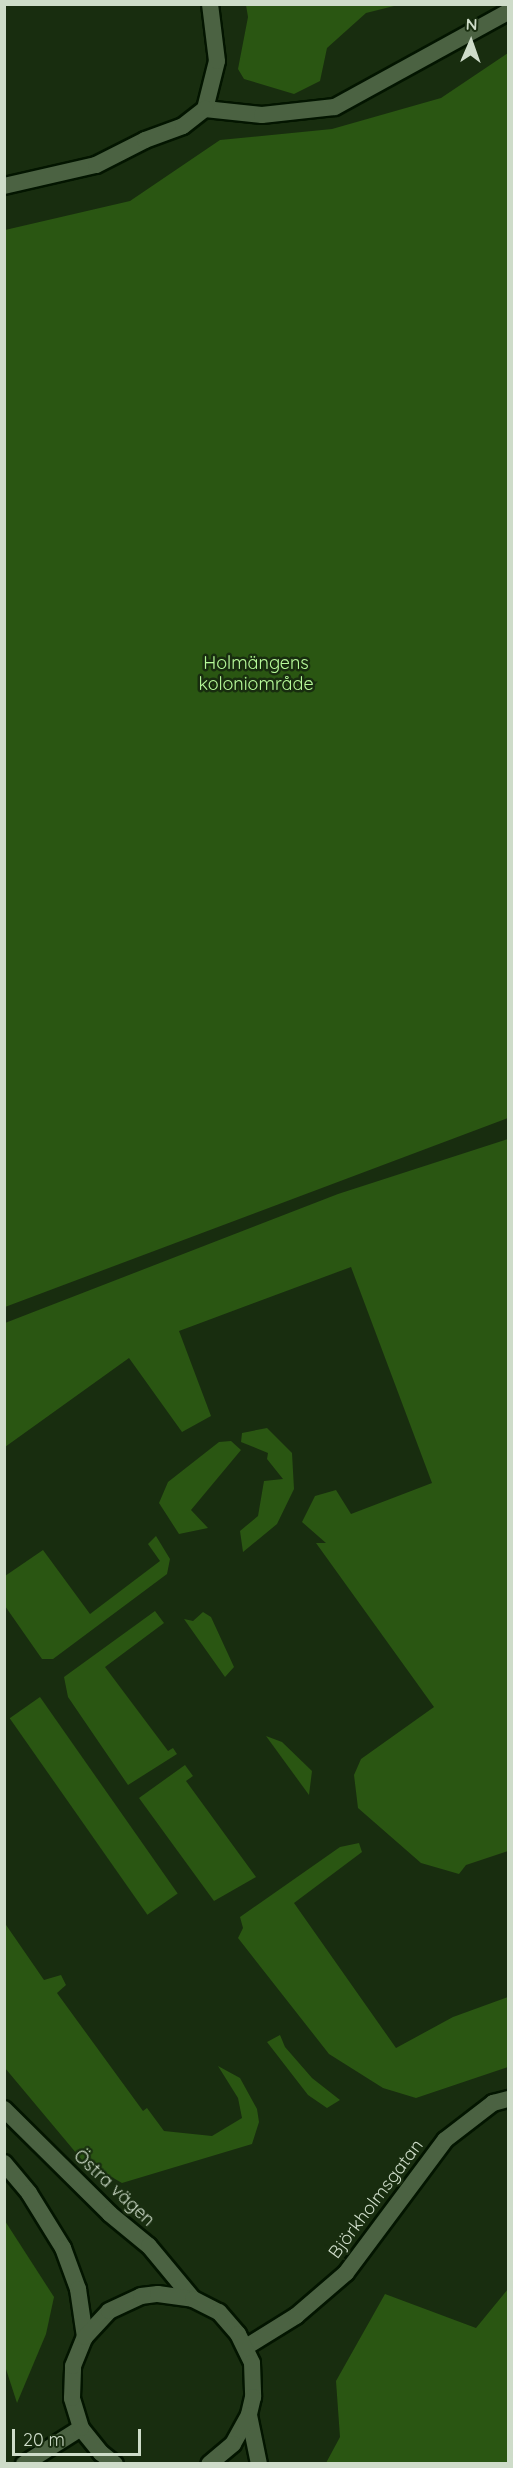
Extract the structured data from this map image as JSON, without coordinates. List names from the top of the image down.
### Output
{
  "streets": {
    "street": ["Östra vägen", "Björkholmsgatan"]
  },
  "crossings": [
    ["Östra vägen", "Björkholmsgatan"]
  ],
  "parks": ["Holmängens koloniområde"],
  "scale_bar": "20 m",
  "north": "top"
}
